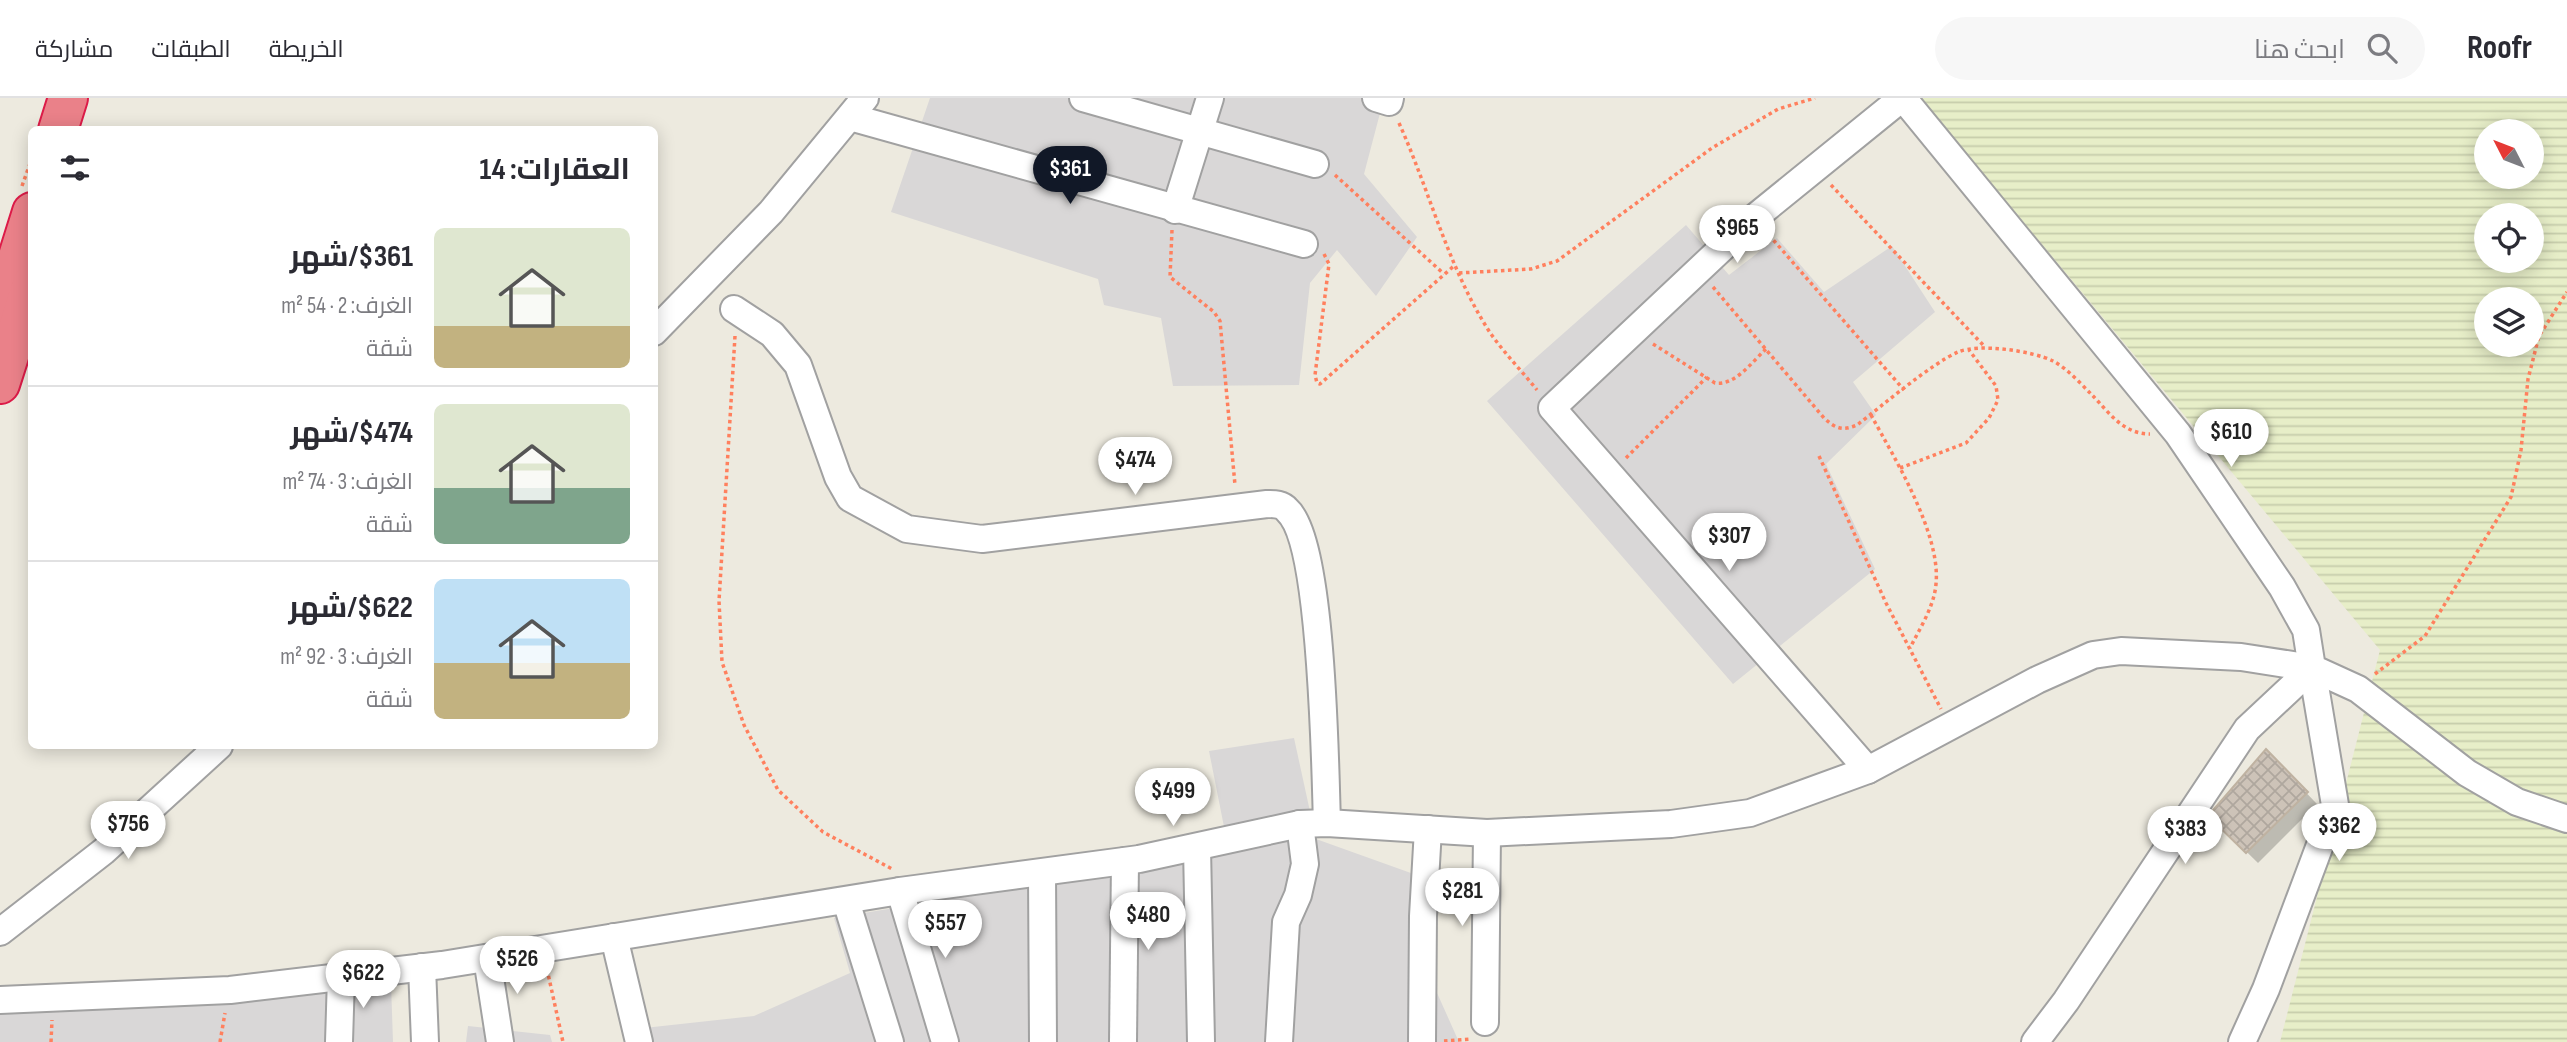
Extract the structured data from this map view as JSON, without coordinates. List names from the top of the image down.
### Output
{
  "north": "top left",
  "page": {
    "header": "Roofr",
    "search": "ابحث هنا",
    "nav": ["الخريطة", "الطبقات", "مشاركة"],
    "heading": "العقارات: 14",
    "price": [
      "$361",
      "$965",
      "$610",
      "$474",
      "$307",
      "$499",
      "$756",
      "$362",
      "$383",
      "$281",
      "$480",
      "$557",
      "$526",
      "$622"
    ],
    "list": [
      {
        "name": "$361/شهر",
        "note": "الغرف: 2 · 54 m² · شقة"
      },
      {
        "name": "$474/شهر",
        "note": "الغرف: 3 · 74 m² · شقة"
      },
      {
        "name": "$622/شهر",
        "note": "الغرف: 3 · 92 m² · شقة"
      }
    ]
  }
}
